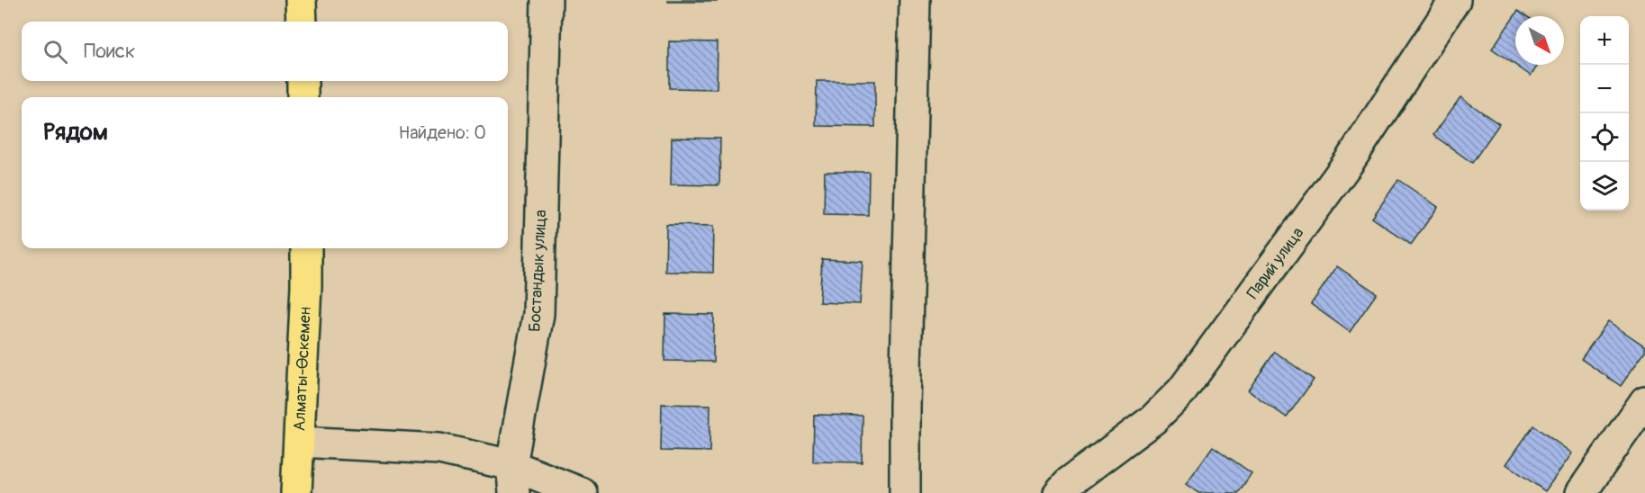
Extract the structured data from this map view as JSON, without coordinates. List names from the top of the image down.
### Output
{
  "streets": {
    "highway": ["Алматы-Өскемен"],
    "street": ["Парий улица", "Бостандык улица"]
  },
  "north": "bottom right",
  "page": {
    "map_buttons": ["+", "−"],
    "search": "Поиск",
    "heading": ["Рядом", "Найдено: 0"]
  }
}
